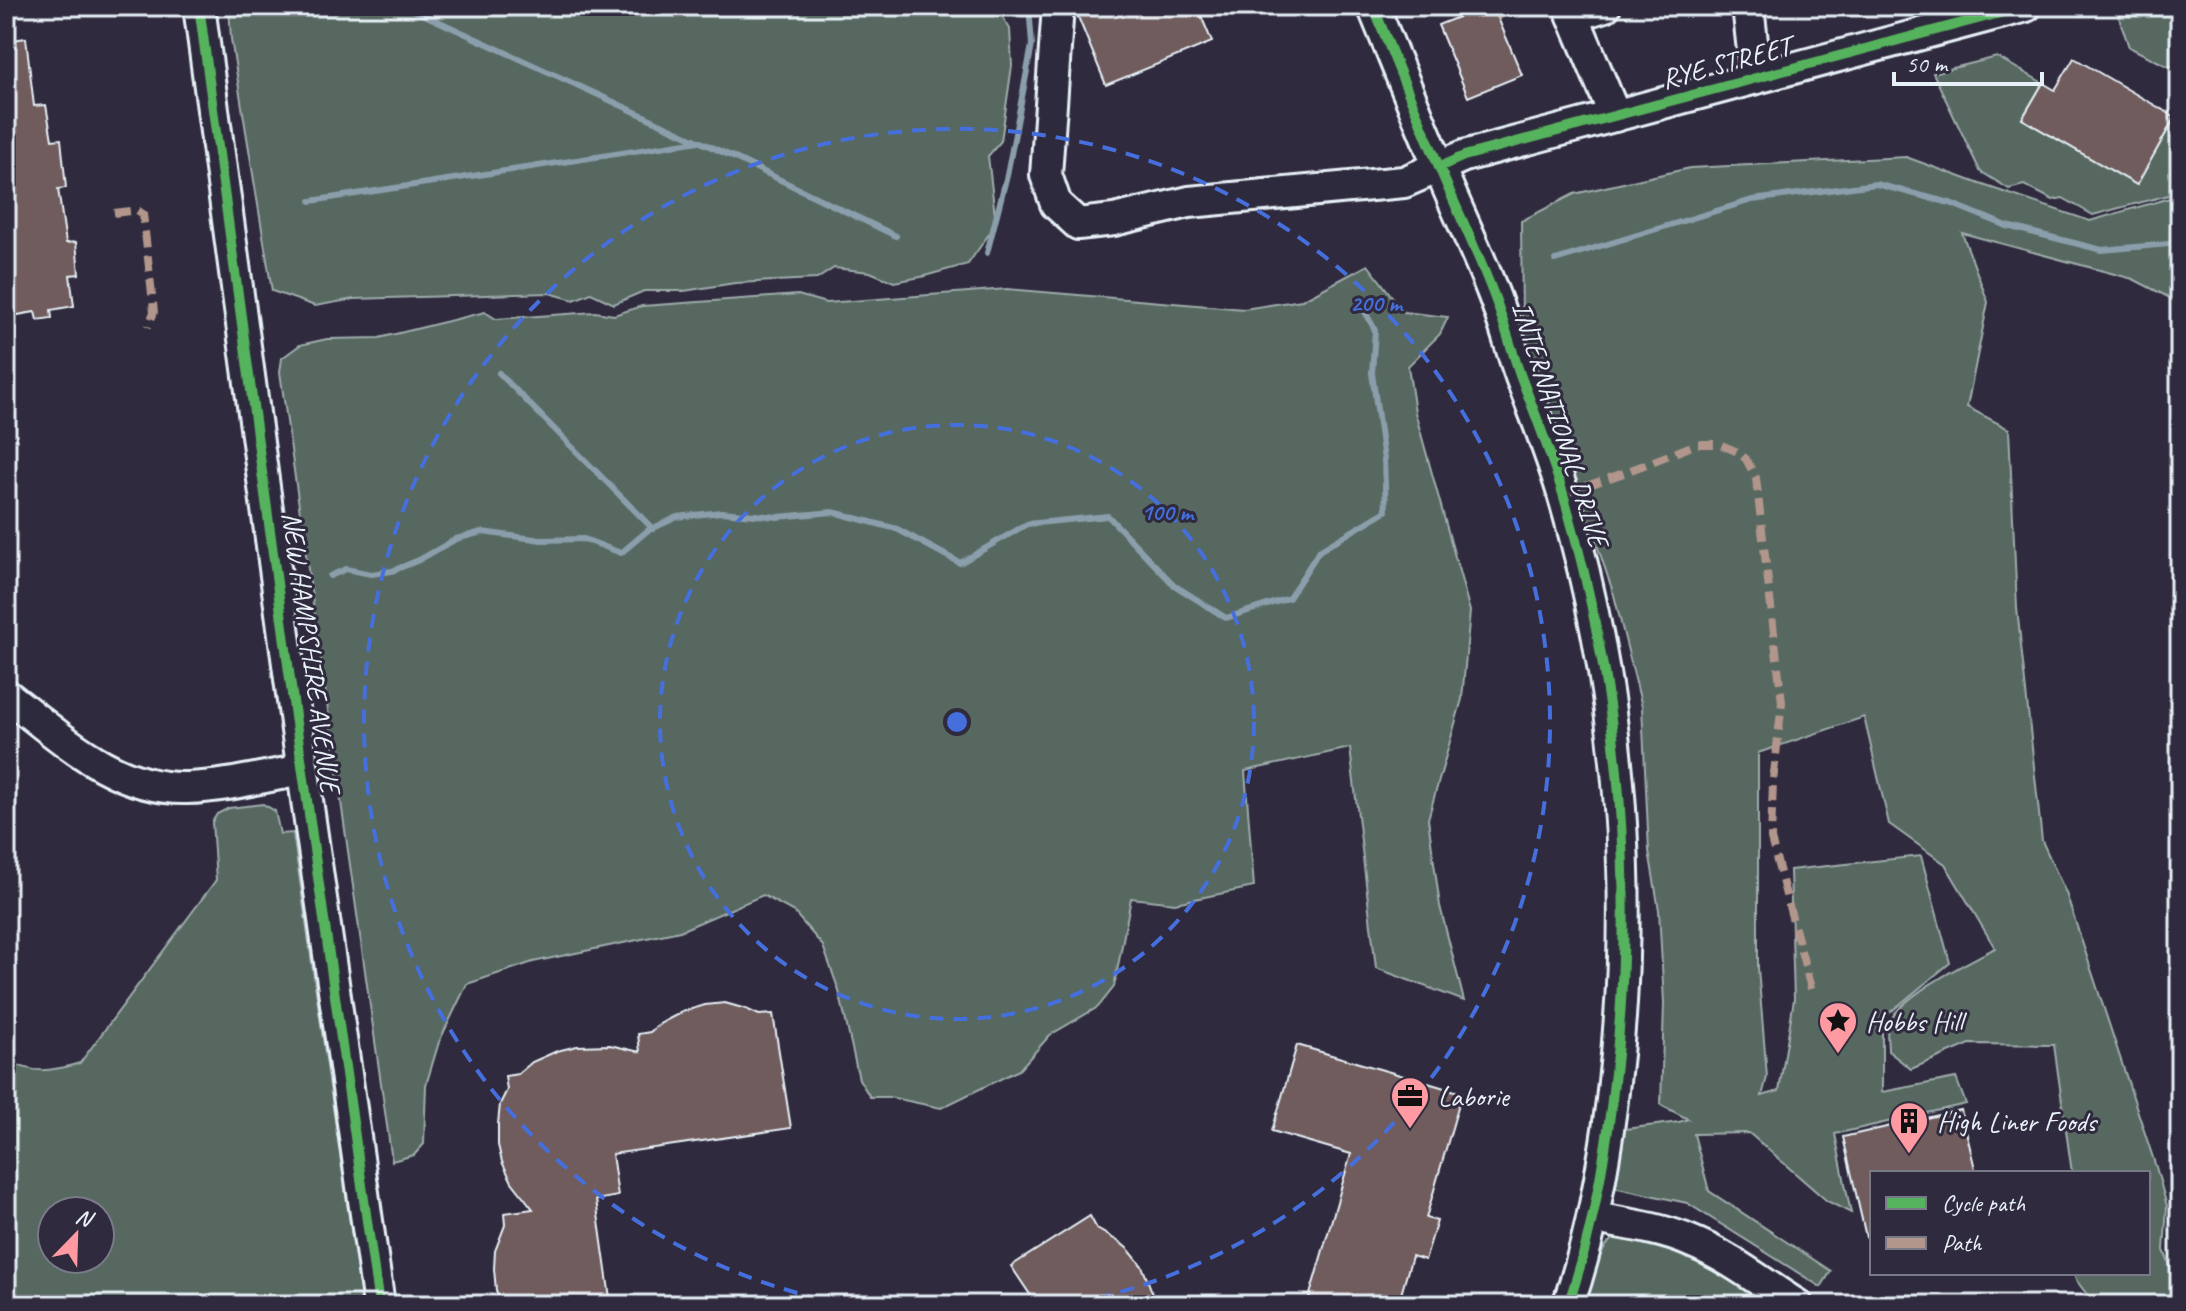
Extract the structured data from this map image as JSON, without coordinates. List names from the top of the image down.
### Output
{
  "streets": {
    "street": ["RYE STREET", "INTERNATIONAL DRIVE", "NEW HAMPSHIRE AVENUE"]
  },
  "crossings": [
    ["RYE STREET", "INTERNATIONAL DRIVE"]
  ],
  "places": {
    "place": ["Hobbs Hill"],
    "office": ["Laborie"],
    "building": ["High Liner Foods"]
  },
  "legend": ["Cycle path", "Path"],
  "scale_bar": "50 m",
  "north": "top right",
  "rings": ["200 m", "100 m"]
}
